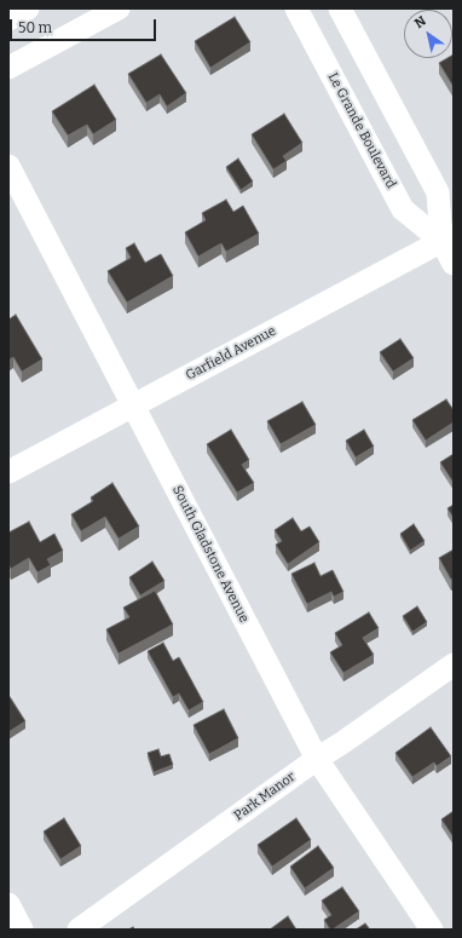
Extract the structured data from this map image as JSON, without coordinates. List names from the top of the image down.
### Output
{
  "streets": {
    "street": [
      "Le Grande Boulevard",
      "Garfield Avenue",
      "South Gladstone Avenue",
      "Park Manor"
    ]
  },
  "crossings": [
    ["Le Grande Boulevard", "Garfield Avenue"],
    ["Garfield Avenue", "South Gladstone Avenue"],
    ["South Gladstone Avenue", "Park Manor"]
  ],
  "scale_bar": "50 m",
  "north": "top left"
}
